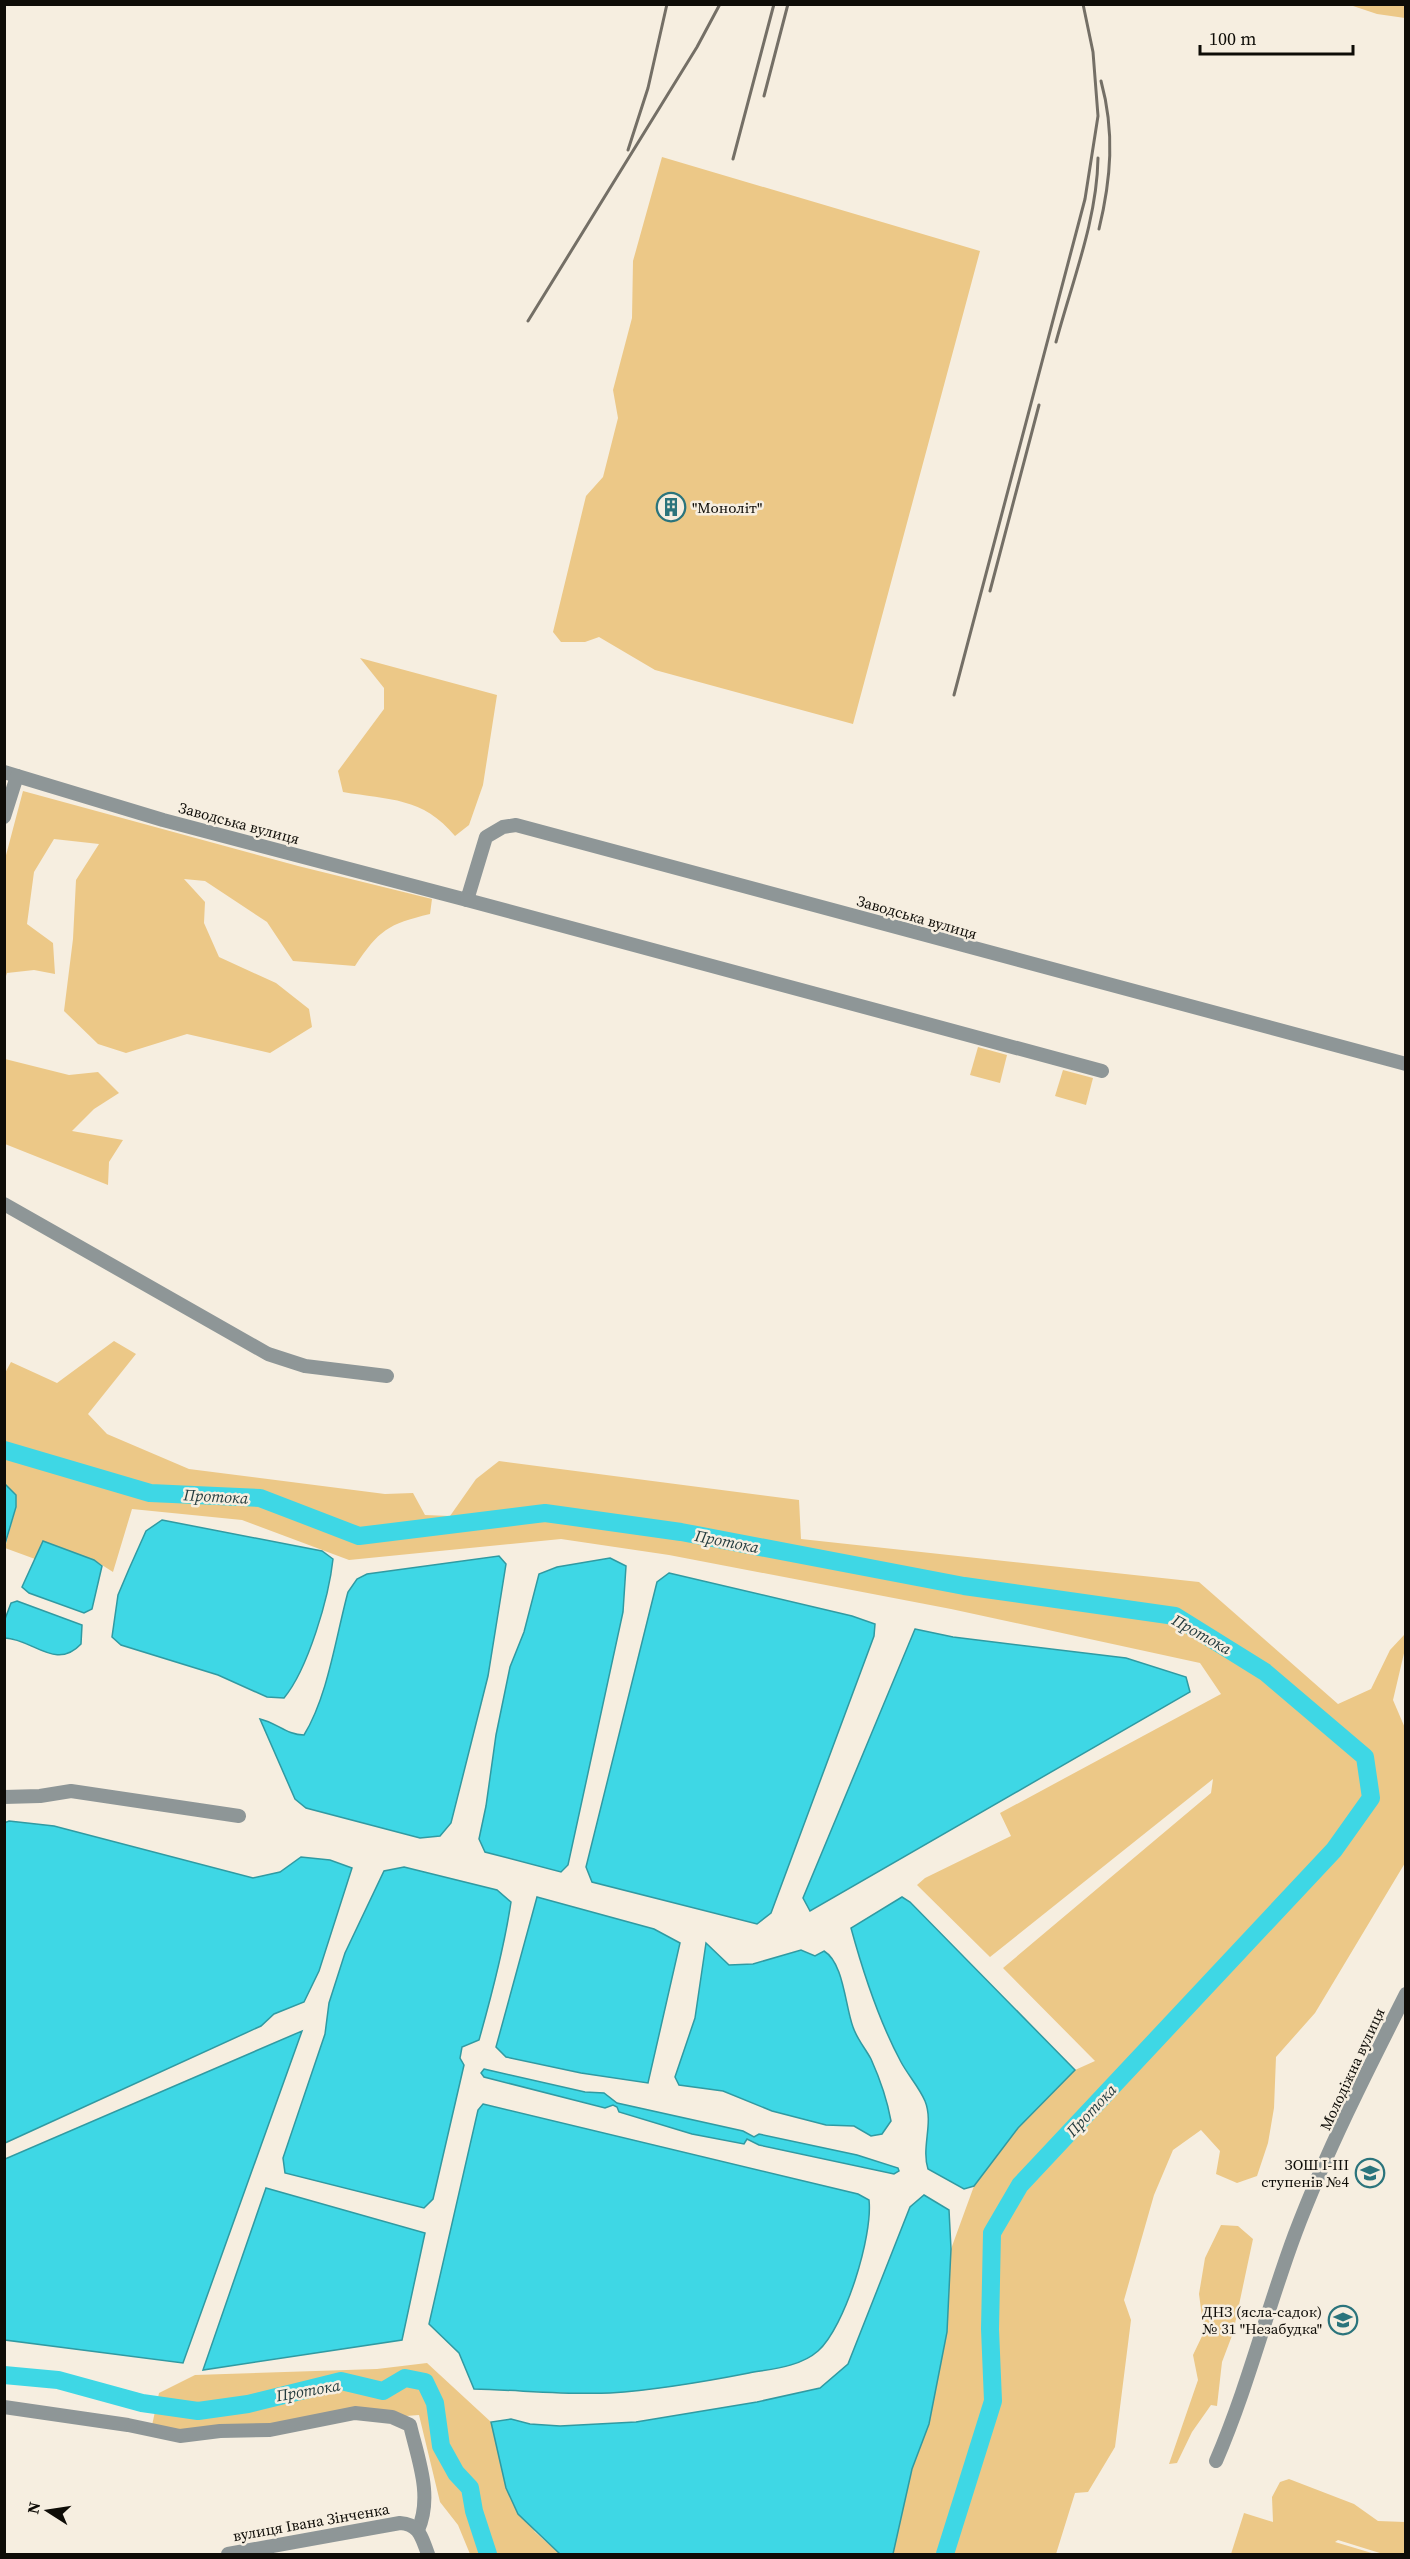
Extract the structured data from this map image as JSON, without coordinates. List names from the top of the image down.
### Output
{
  "streets": {
    "street": ["Заводська вулиця", "Молодіжна вулиця", "вулиця Івана Зінченка"]
  },
  "water": ["Протока"],
  "places": {
    "building": ["\"Моноліт\""],
    "school or university": ["ЗОШ І-ІІІ ступенів №4", "ДНЗ (ясла-садок) № 31 \"Незабудка\""]
  },
  "scale_bar": "100 m",
  "north": "left"
}
